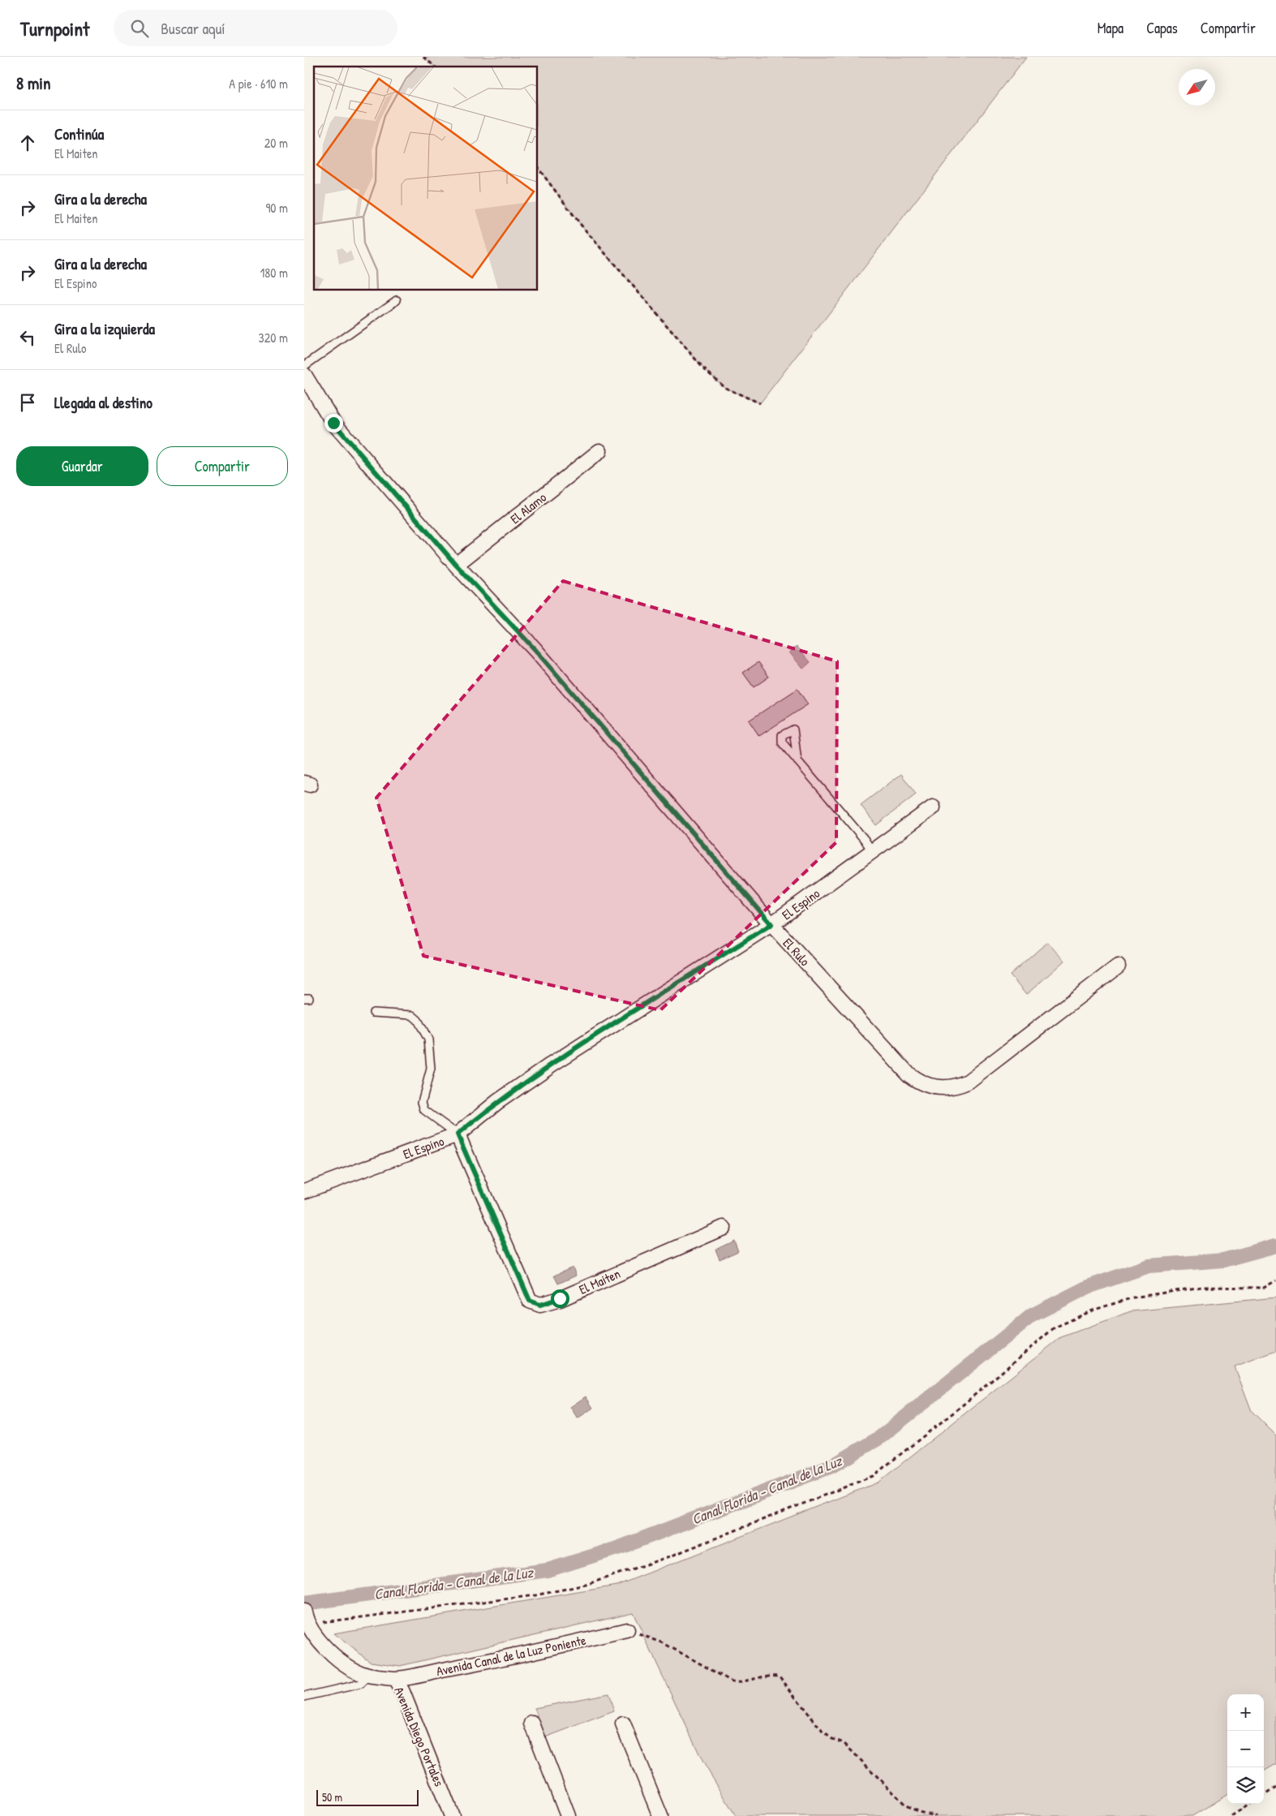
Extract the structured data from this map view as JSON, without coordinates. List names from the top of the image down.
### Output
{
  "streets": {
    "street": [
      "El Alamo",
      "El Espino",
      "El Rulo",
      "El Maiten",
      "Avenida Canal de la Luz Poniente",
      "Avenida Diego Portales"
    ]
  },
  "crossings": [
    ["El Alamo", "El Rulo"],
    ["El Espino", "El Rulo"],
    ["El Espino", "El Maiten"],
    ["Avenida Canal de la Luz Poniente", "Avenida Diego Portales"]
  ],
  "water": ["Canal Florida - Canal de la Luz"],
  "scale_bar": "50 m",
  "north": "bottom left",
  "page": {
    "header": "Turnpoint",
    "search": "Buscar aquí",
    "nav": ["Mapa", "Capas", "Compartir"],
    "heading": ["8 min", "A pie · 610 m"],
    "list": [
      ["Continúa", "El Maiten", "20 m"],
      ["Gira a la derecha", "El Maiten", "90 m"],
      ["Gira a la derecha", "El Espino", "180 m"],
      ["Gira a la izquierda", "El Rulo", "320 m"],
      "Llegada al destino"
    ],
    "buttons": ["Guardar", "Compartir"],
    "map_buttons": ["+", "−"],
    "scale": "50 m"
  }
}
